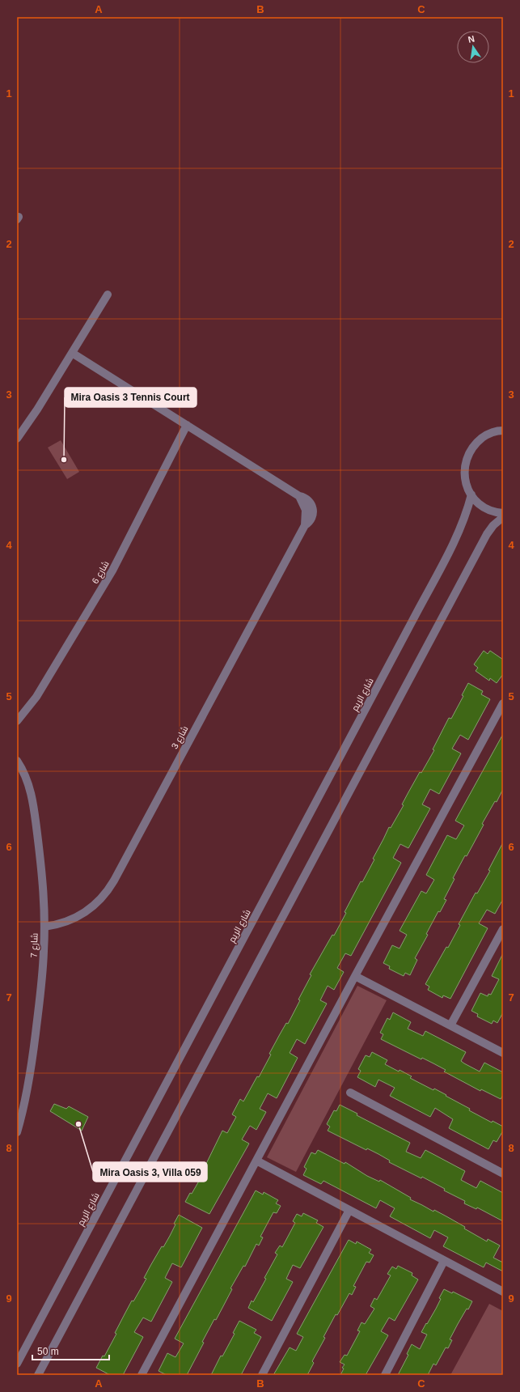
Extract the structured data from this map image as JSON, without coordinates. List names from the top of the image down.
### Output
{
  "streets": {
    "street": [
      "شارع 6",
      "شارع الريم",
      "شارع 3",
      "شارع 7"
    ]
  },
  "crossings": [
    ["شارع 6", "شارع 3"],
    ["شارع 3", "شارع 7"]
  ],
  "places": ["Mira Oasis 3 Tennis Court", "Mira Oasis 3, Villa 059"],
  "scale_bar": "50 m",
  "north": "top",
  "grid": {
    "columns": ["A", "B", "C"],
    "rows": [
      "1",
      "2",
      "3",
      "4",
      "5",
      "6",
      "7",
      "8",
      "9"
    ]
  }
}
